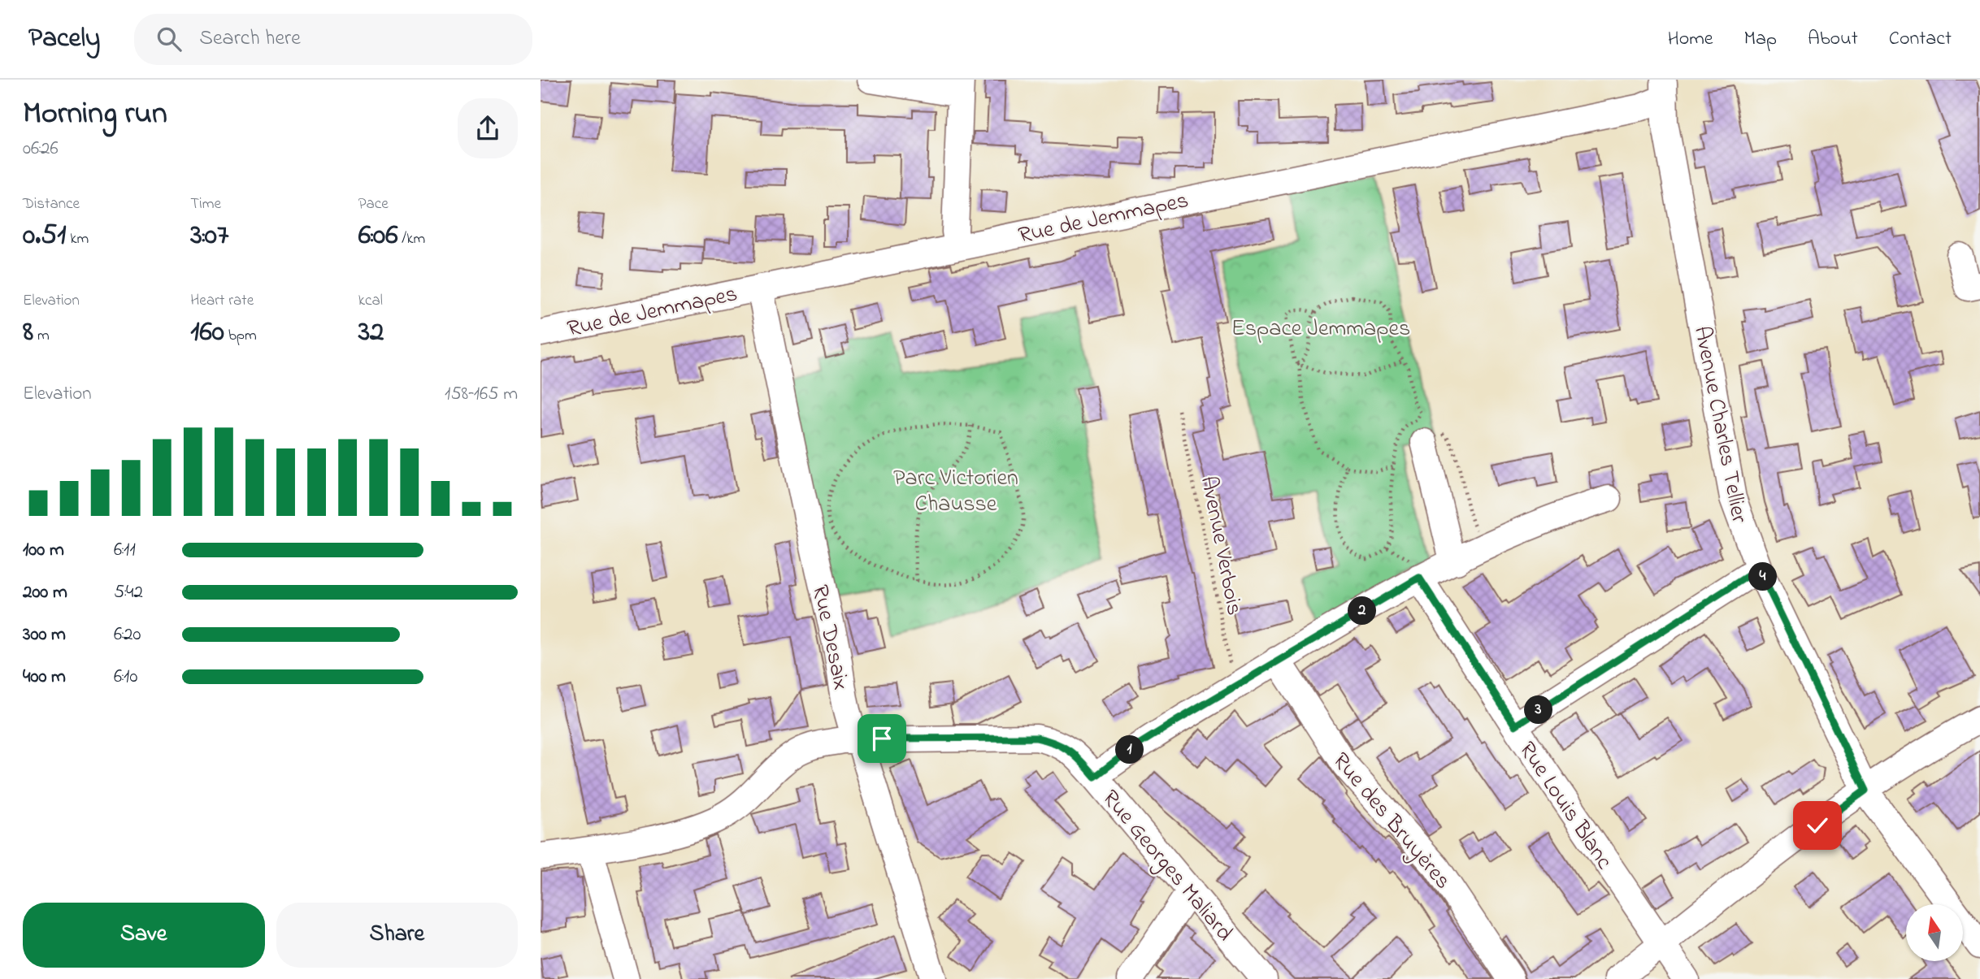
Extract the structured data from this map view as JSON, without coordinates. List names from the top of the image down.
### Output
{
  "streets": {
    "street": [
      "Rue de Jemmapes",
      "Avenue Charles Tellier",
      "Rue Desaix",
      "Rue Louis Blanc",
      "Rue des Bruyères",
      "Rue Georges Maliard"
    ],
    "path": ["Avenue Verbois"]
  },
  "crossings": [
    ["Rue de Jemmapes", "Avenue Charles Tellier"],
    ["Rue de Jemmapes", "Rue Desaix"],
    ["Rue Desaix", "Rue Georges Maliard"]
  ],
  "parks": ["Espace Jemmapes", "Parc Victorien Chausse"],
  "north": "top",
  "page": {
    "header": "Pacely",
    "search": "Search here",
    "nav": [
      "Home",
      "Map",
      "About",
      "Contact"
    ],
    "heading": ["Morning run", "06:26"],
    "stats": [
      ["Distance", "0.51 km"],
      ["Time", "3:07"],
      ["Pace", "6:06 /km"],
      ["Elevation", "8 m"],
      ["Heart rate", "160 bpm"],
      ["kcal", "32"]
    ],
    "chart": ["Elevation", "158–165 m"],
    "list": [
      {
        "name": "100 m",
        "note": "6:11"
      },
      {
        "name": "200 m",
        "note": "5:42"
      },
      {
        "name": "300 m",
        "note": "6:20"
      },
      {
        "name": "400 m",
        "note": "6:10"
      }
    ],
    "pins": [
      "4",
      "2",
      "3",
      "1"
    ],
    "buttons": ["Save", "Share"]
  }
}
